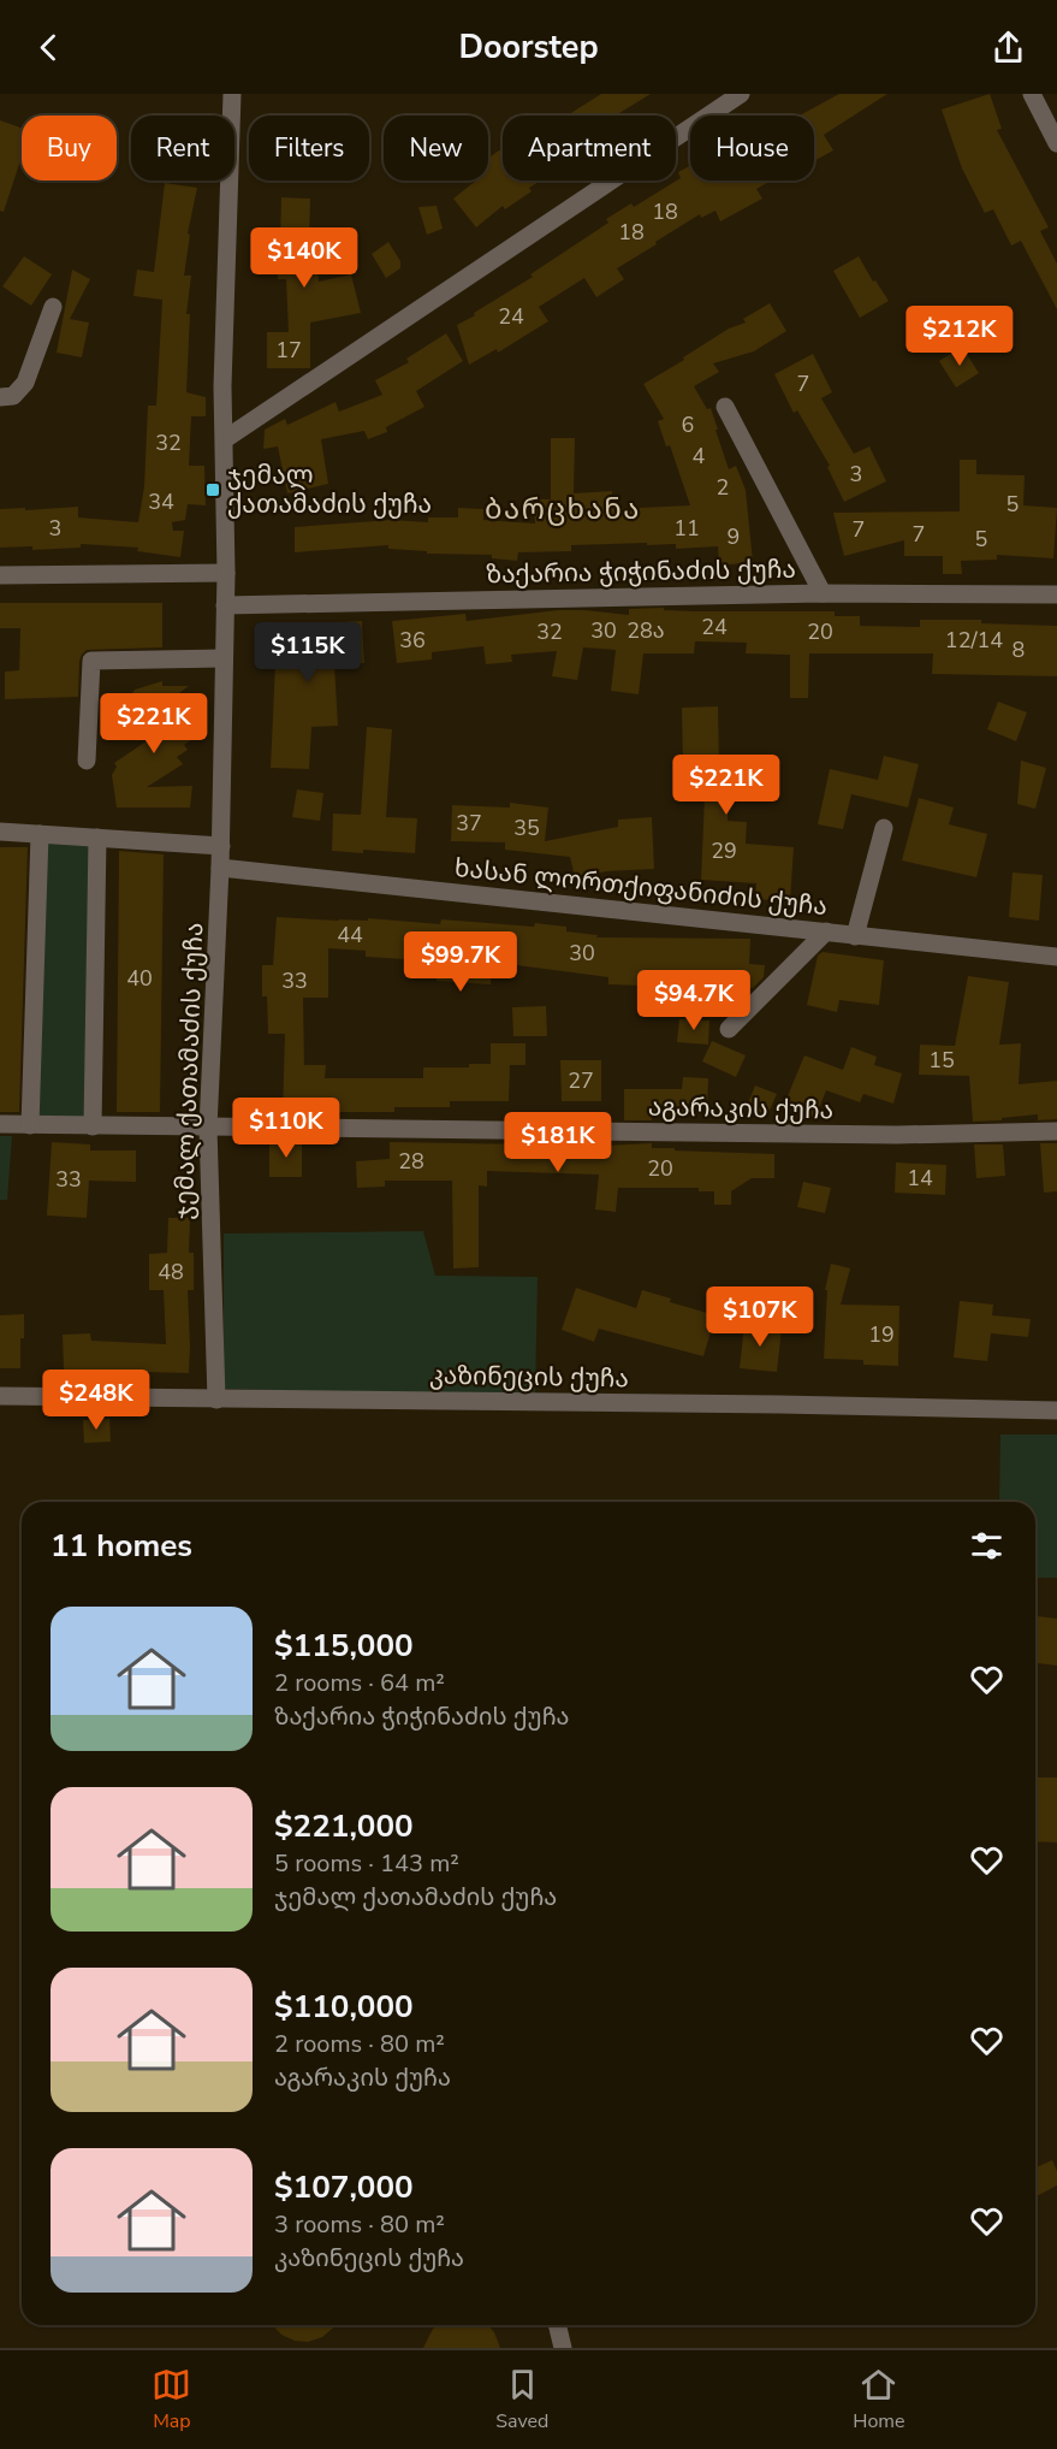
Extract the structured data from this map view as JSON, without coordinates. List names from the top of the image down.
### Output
{
  "streets": {
    "street": [
      "ზაქარია ჭიჭინაძის ქუჩა",
      "ხასან ლორთქიფანიძის ქუჩა",
      "ჯემალ ქათამაძის ქუჩა",
      "აგარაკის ქუჩა",
      "კაზინეცის ქუჩა"
    ]
  },
  "crossings": [
    ["ზაქარია ჭიჭინაძის ქუჩა", "ჯემალ ქათამაძის ქუჩა"],
    ["ხასან ლორთქიფანიძის ქუჩა", "ჯემალ ქათამაძის ქუჩა"],
    ["ჯემალ ქათამაძის ქუჩა", "აგარაკის ქუჩა"],
    ["ჯემალ ქათამაძის ქუჩა", "კაზინეცის ქუჩა"]
  ],
  "districts": ["ბარცხანა"],
  "places": {
    "transit": ["ჯემალ ქათამაძის ქუჩა"]
  },
  "house_numbers": [
    "18",
    "18",
    "24",
    "17",
    "7",
    "6",
    "32",
    "4",
    "3",
    "2",
    "34",
    "5",
    "3",
    "11",
    "7",
    "7",
    "9",
    "5",
    "24",
    "30",
    "28ა",
    "32",
    "20",
    "36",
    "12/14",
    "8",
    "37",
    "35",
    "29",
    "44",
    "30",
    "40",
    "33",
    "15",
    "27",
    "28",
    "20",
    "14",
    "33",
    "48",
    "19"
  ],
  "page": {
    "header": "Doorstep",
    "chip": [
      "Buy",
      "Rent",
      "Filters",
      "New",
      "Apartment",
      "House"
    ],
    "price": [
      "$140K",
      "$212K",
      "$115K",
      "$221K",
      "$221K",
      "$99.7K",
      "$94.7K",
      "$110K",
      "$181K",
      "$107K",
      "$248K"
    ],
    "heading": "11 homes",
    "list": [
      {
        "name": "$115,000",
        "note": "2 rooms · 64 m² · ზაქარია ჭიჭინაძის ქუჩა"
      },
      {
        "name": "$221,000",
        "note": "5 rooms · 143 m² · ჯემალ ქათამაძის ქუჩა"
      },
      {
        "name": "$110,000",
        "note": "2 rooms · 80 m² · აგარაკის ქუჩა"
      },
      {
        "name": "$107,000",
        "note": "3 rooms · 80 m² · კაზინეცის ქუჩა"
      }
    ],
    "tabs": ["Map", "Saved", "Home"]
  }
}
